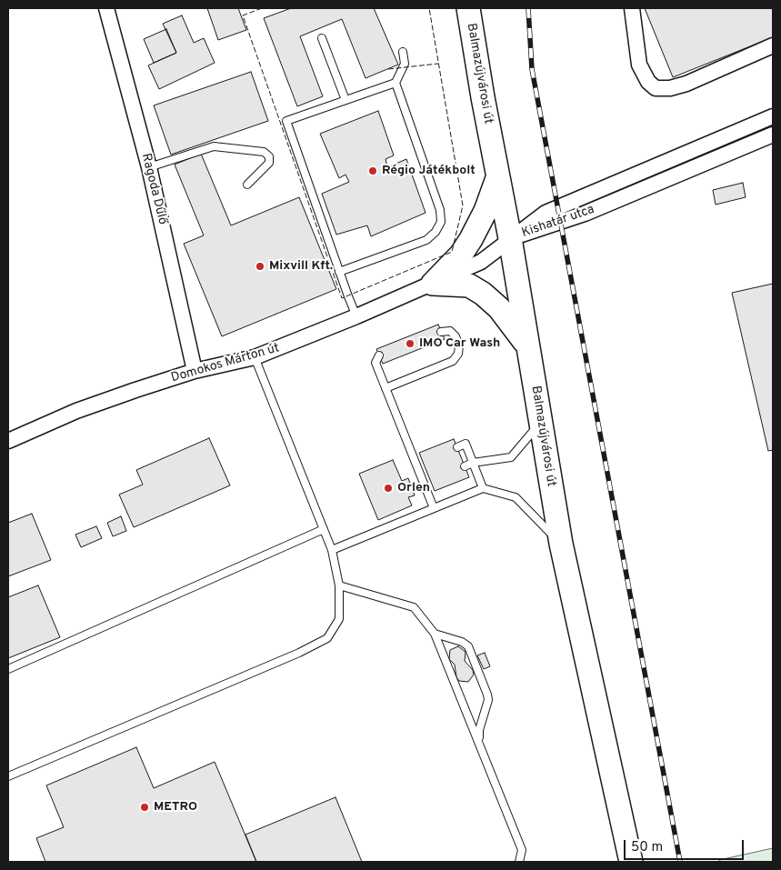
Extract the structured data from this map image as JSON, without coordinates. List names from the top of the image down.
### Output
{
  "streets": {
    "main road": ["Balmazújvárosi út"],
    "street": ["Ragoda Dűlő", "Kishatár utca", "Domokos Márton út"]
  },
  "crossings": [
    ["Balmazújvárosi út", "Kishatár utca"],
    ["Balmazújvárosi út", "Domokos Márton út"],
    ["Ragoda Dűlő", "Domokos Márton út"],
    ["Kishatár utca", "Domokos Márton út"]
  ],
  "places": [
    "Régio Játékbolt",
    "Mixvill Kft.",
    "IMO Car Wash",
    "Orlen",
    "METRO"
  ],
  "scale_bar": "50 m"
}
